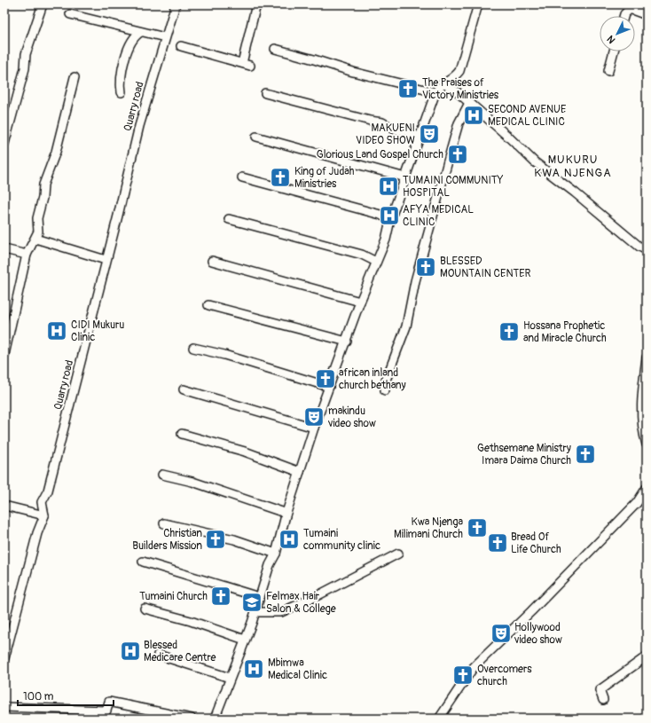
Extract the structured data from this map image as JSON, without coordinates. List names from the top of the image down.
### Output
{
  "streets": {
    "street": ["Quarry road"]
  },
  "districts": ["MUKURU KWA NJENGA"],
  "places": {
    "church": [
      "The Praises of Victory Ministries",
      "Glorious Land Gospel Church",
      "King of Judah Ministries",
      "BLESSED MOUNTAIN CENTER",
      "Hossana Prophetic and Miracle Church",
      "african inland church bethany",
      "Gethsemane Ministry Imara Daima Church",
      "Kwa Njenga Milimani Church",
      "Christian Builders Mission",
      "Bread Of Life Church",
      "Tumaini Church",
      "Overcomers church"
    ],
    "hospital": [
      "SECOND AVENUE MEDICAL CLINIC",
      "TUMAINI COMMUNITY HOSPITAL",
      "AFYA MEDICAL CLINIC",
      "CIDI Mukuru Clinic",
      "Tumaini community clinic",
      "Blessed Medicare Centre",
      "Mbimwa Medical Clinic"
    ],
    "theatre": ["MAKUENI VIDEO SHOW", "makindu video show", "Hollywood video show"],
    "school or university": ["Felmax Hair Salon & College"]
  },
  "scale_bar": "100 m",
  "north": "bottom left"
}
